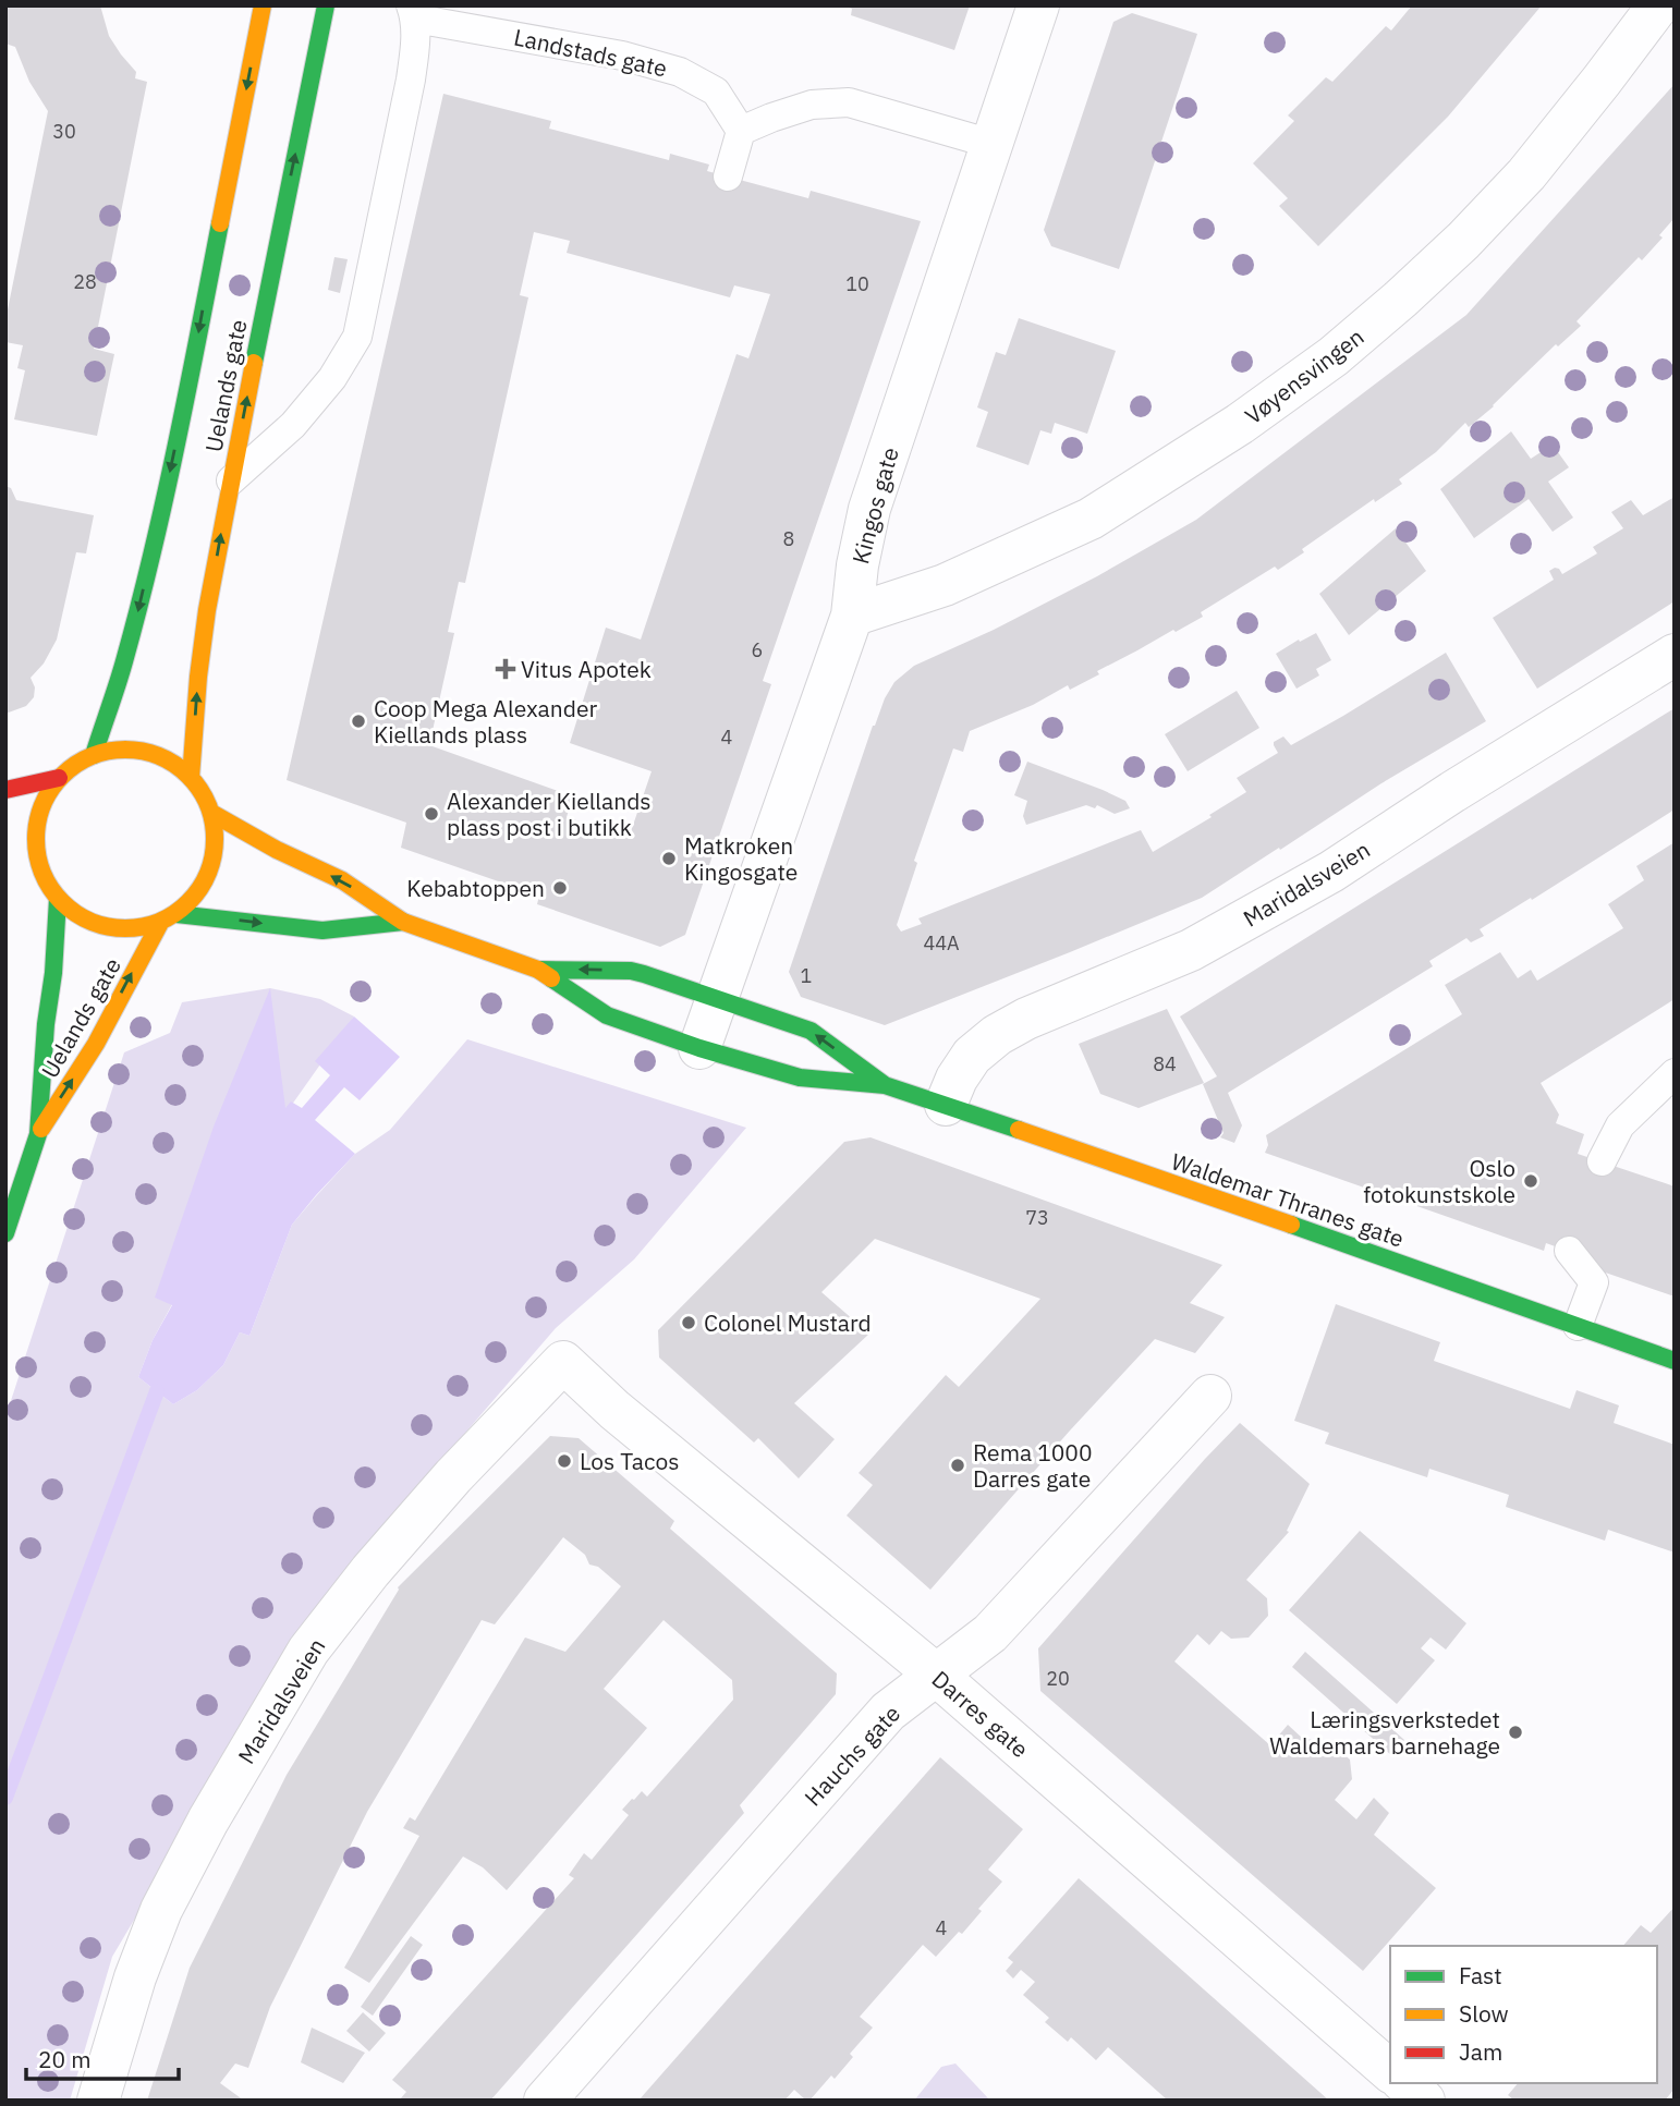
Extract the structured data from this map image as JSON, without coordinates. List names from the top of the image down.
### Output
{
  "streets": {
    "main road": ["Uelands gate", "Waldemar Thranes gate"],
    "street": [
      "Vøyensvingen",
      "Kingos gate",
      "Maridalsveien",
      "Darres gate",
      "Hauchs gate"
    ],
    "lane": ["Landstads gate"]
  },
  "crossings": [
    ["Vøyensvingen", "Kingos gate"],
    ["Uelands gate", "Waldemar Thranes gate"],
    ["Kingos gate", "Waldemar Thranes gate"],
    ["Maridalsveien", "Waldemar Thranes gate"],
    ["Maridalsveien", "Darres gate"],
    ["Darres gate", "Hauchs gate"]
  ],
  "places": {
    "health": ["Vitus Apotek"],
    "other": [
      "Coop Mega Alexander Kiellands plass",
      "Alexander Kiellands plass post i butikk",
      "Matkroken Kingosgate",
      "Kebabtoppen",
      "Oslo fotokunstskole",
      "Colonel Mustard",
      "Los Tacos",
      "Rema 1000 Darres gate",
      "Læringsverkstedet Waldemars barnehage"
    ]
  },
  "house_numbers": [
    "30",
    "28",
    "10",
    "8",
    "6",
    "4",
    "44A",
    "1",
    "84",
    "73",
    "20",
    "4"
  ],
  "legend": ["Fast", "Slow", "Jam"],
  "scale_bar": "20 m"
}
